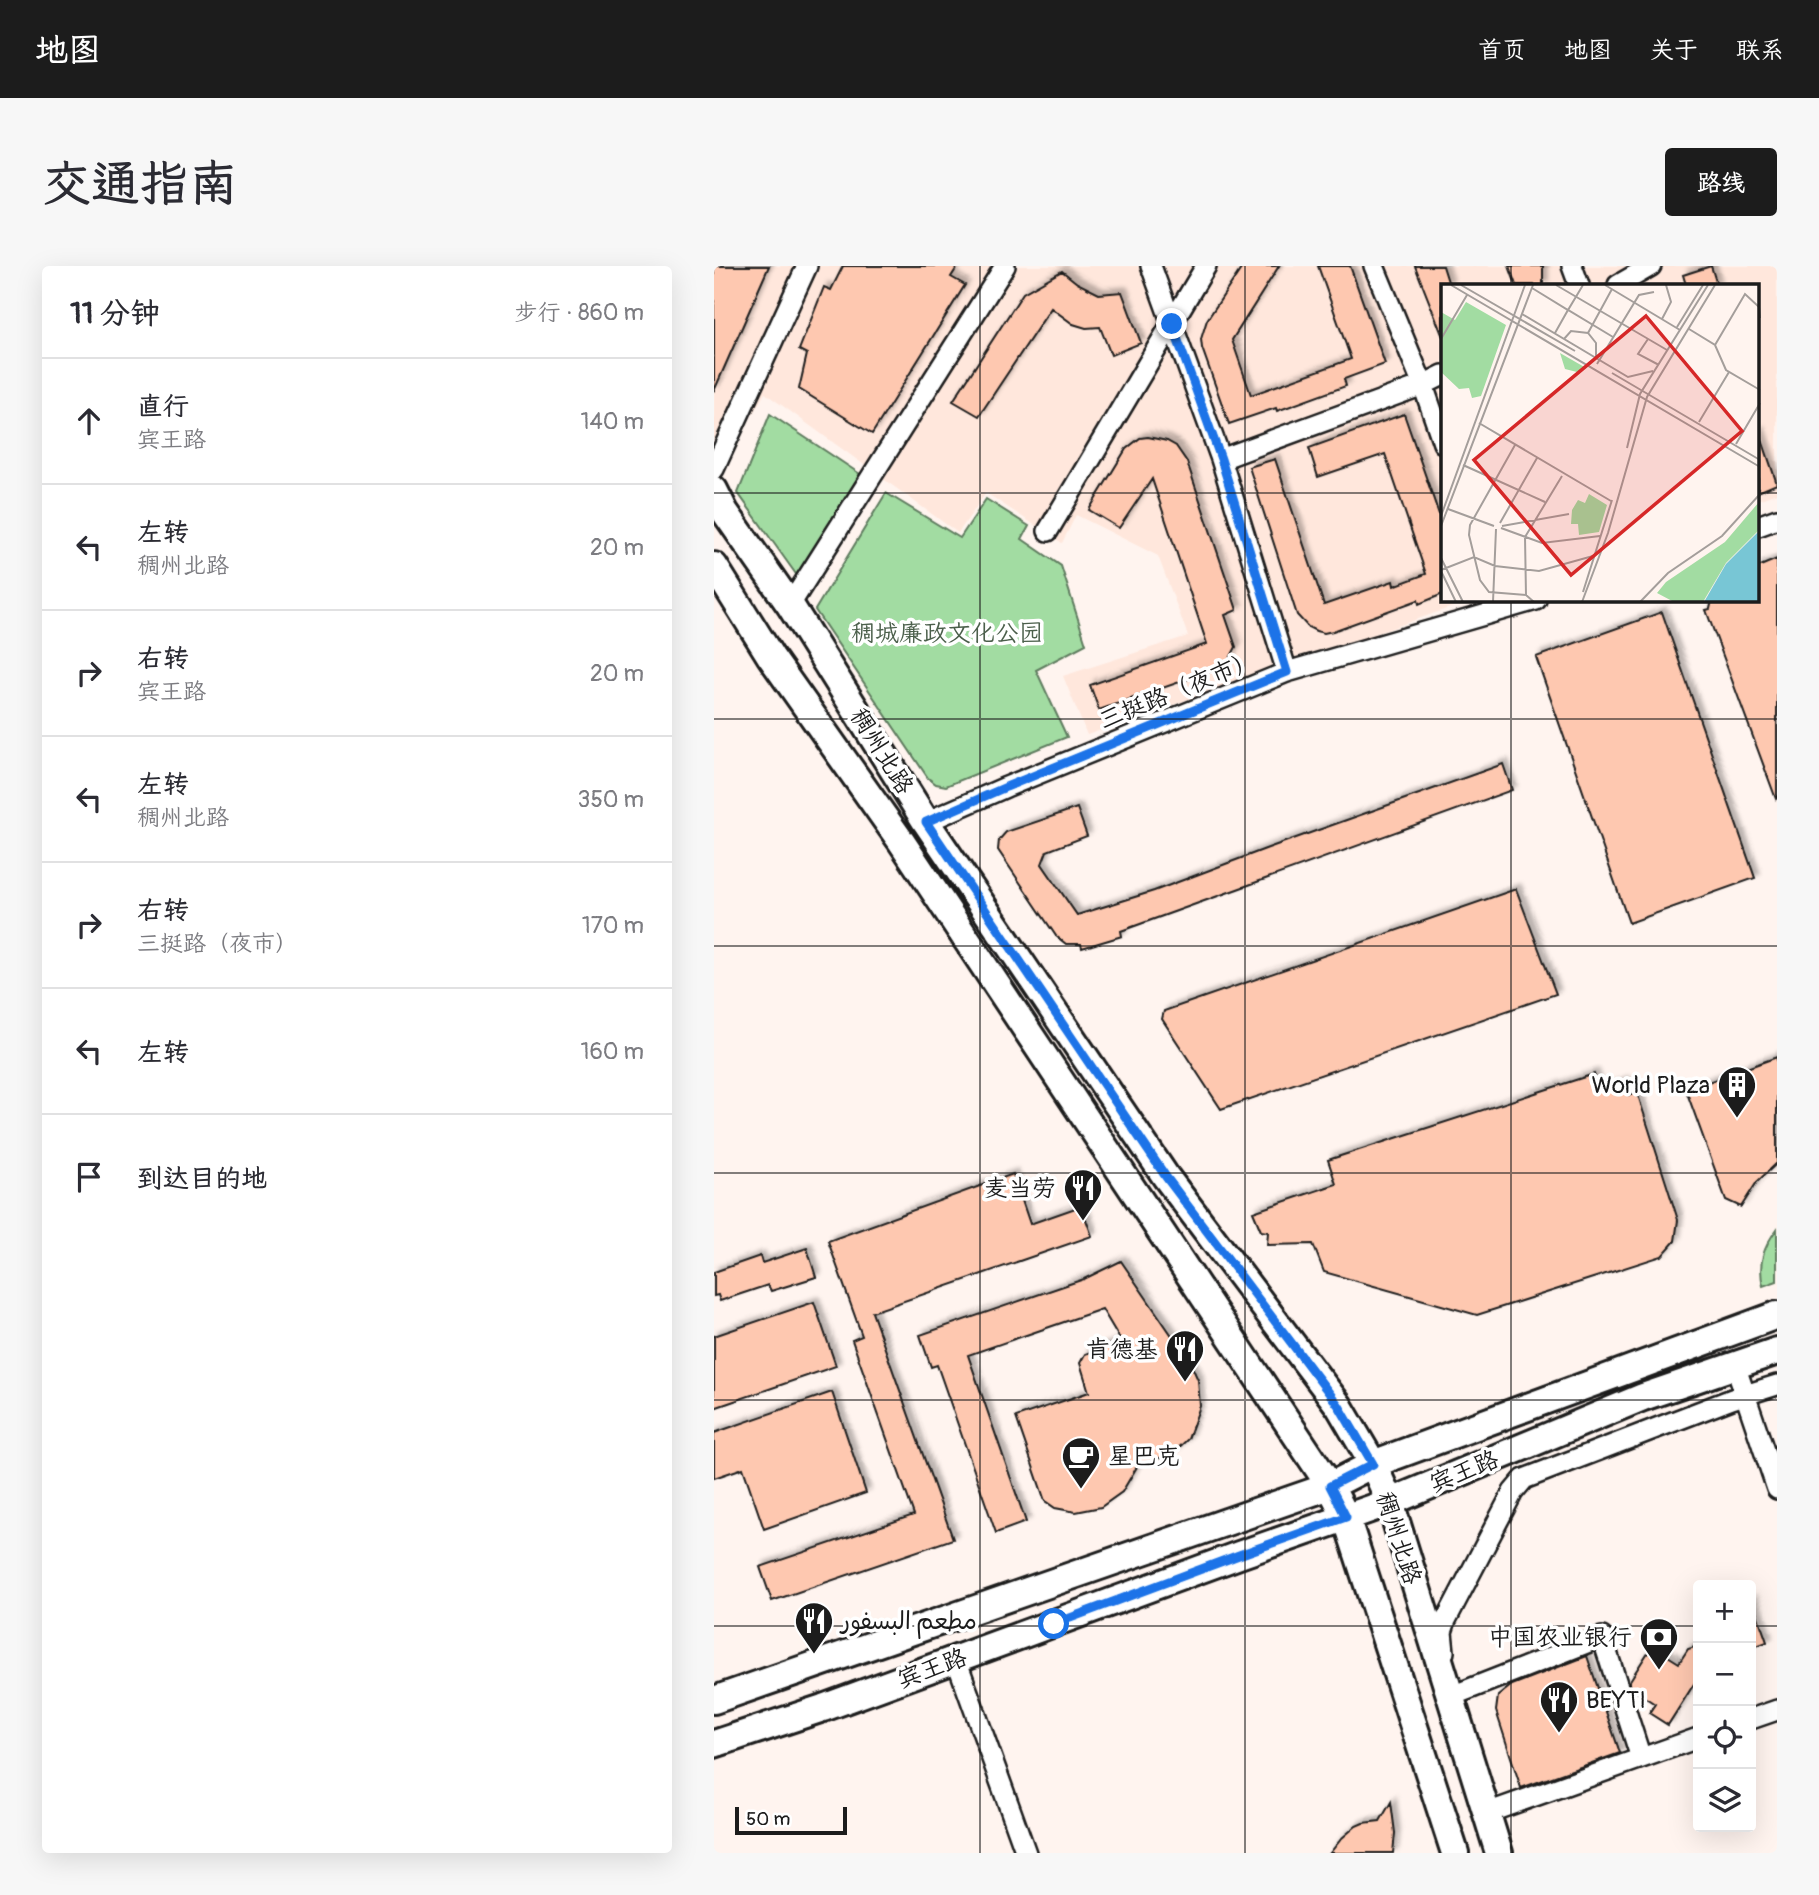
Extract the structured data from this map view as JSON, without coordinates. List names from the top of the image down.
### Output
{
  "streets": {
    "main road": ["稠州北路", "宾王路"],
    "street": ["三挺路（夜市）"]
  },
  "crossings": [
    ["三挺路（夜市）", "稠州北路"],
    ["稠州北路", "宾王路"]
  ],
  "parks": ["稠城廉政文化公园"],
  "places": {
    "building": ["World Plaza"],
    "restaurant": [
      "麦当劳",
      "肯德基",
      "مطعم البسفور",
      "BEYTI"
    ],
    "cafe": ["星巴克"],
    "bank": ["中国农业银行"]
  },
  "scale_bar": "50 m",
  "page": {
    "header": "地图",
    "nav": [
      "首页",
      "地图",
      "关于",
      "联系"
    ],
    "buttons": "路线",
    "title": "交通指南",
    "heading": ["11 分钟", "步行 · 860 m"],
    "list": [
      ["直行", "宾王路", "140 m"],
      ["左转", "稠州北路", "20 m"],
      ["右转", "宾王路", "20 m"],
      ["左转", "稠州北路", "350 m"],
      ["右转", "三挺路（夜市）", "170 m"],
      ["左转", "160 m"],
      "到达目的地"
    ],
    "map_buttons": ["+", "−"],
    "scale": "50 m"
  }
}
